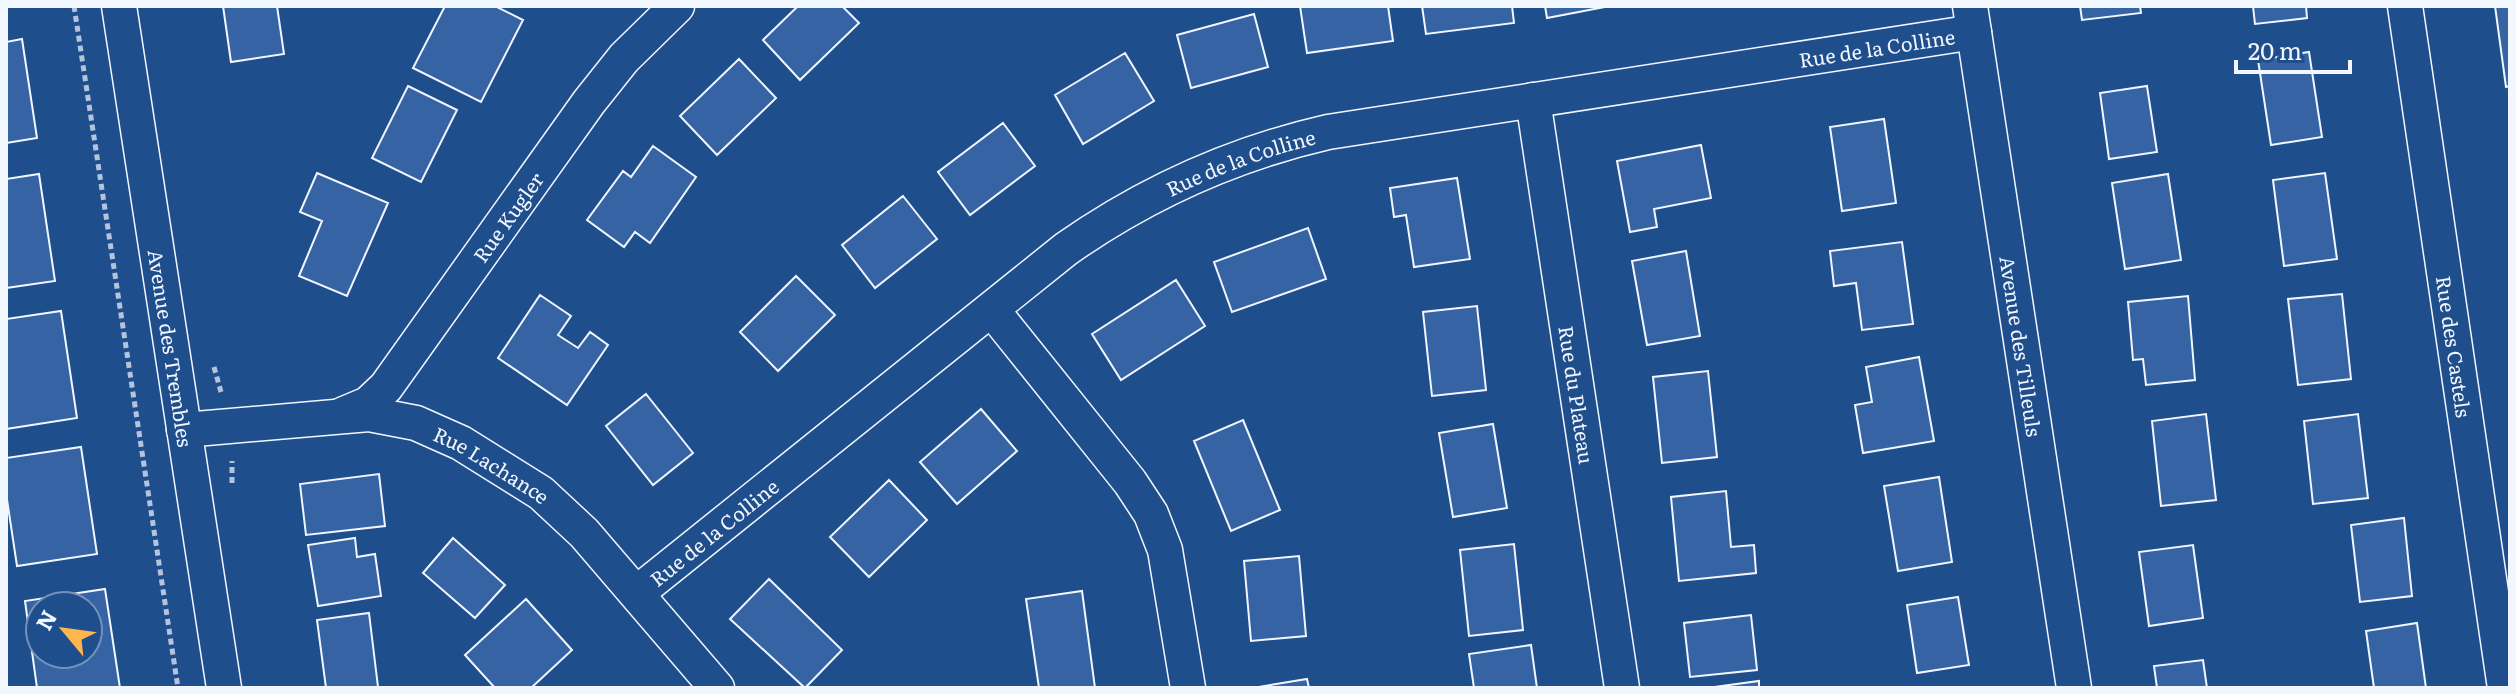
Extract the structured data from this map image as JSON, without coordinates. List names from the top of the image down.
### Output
{
  "streets": {
    "street": [
      "Rue de la Colline",
      "Rue Kugler",
      "Avenue des Trembles",
      "Avenue des Tilleuls",
      "Rue des Castels",
      "Rue du Plateau",
      "Rue Lachance"
    ]
  },
  "crossings": [
    ["Rue de la Colline", "Avenue des Tilleuls"],
    ["Rue de la Colline", "Rue du Plateau"],
    ["Rue de la Colline", "Rue Lachance"],
    ["Rue Kugler", "Rue Lachance"],
    ["Avenue des Trembles", "Rue Lachance"]
  ],
  "scale_bar": "20 m",
  "north": "top left"
}
